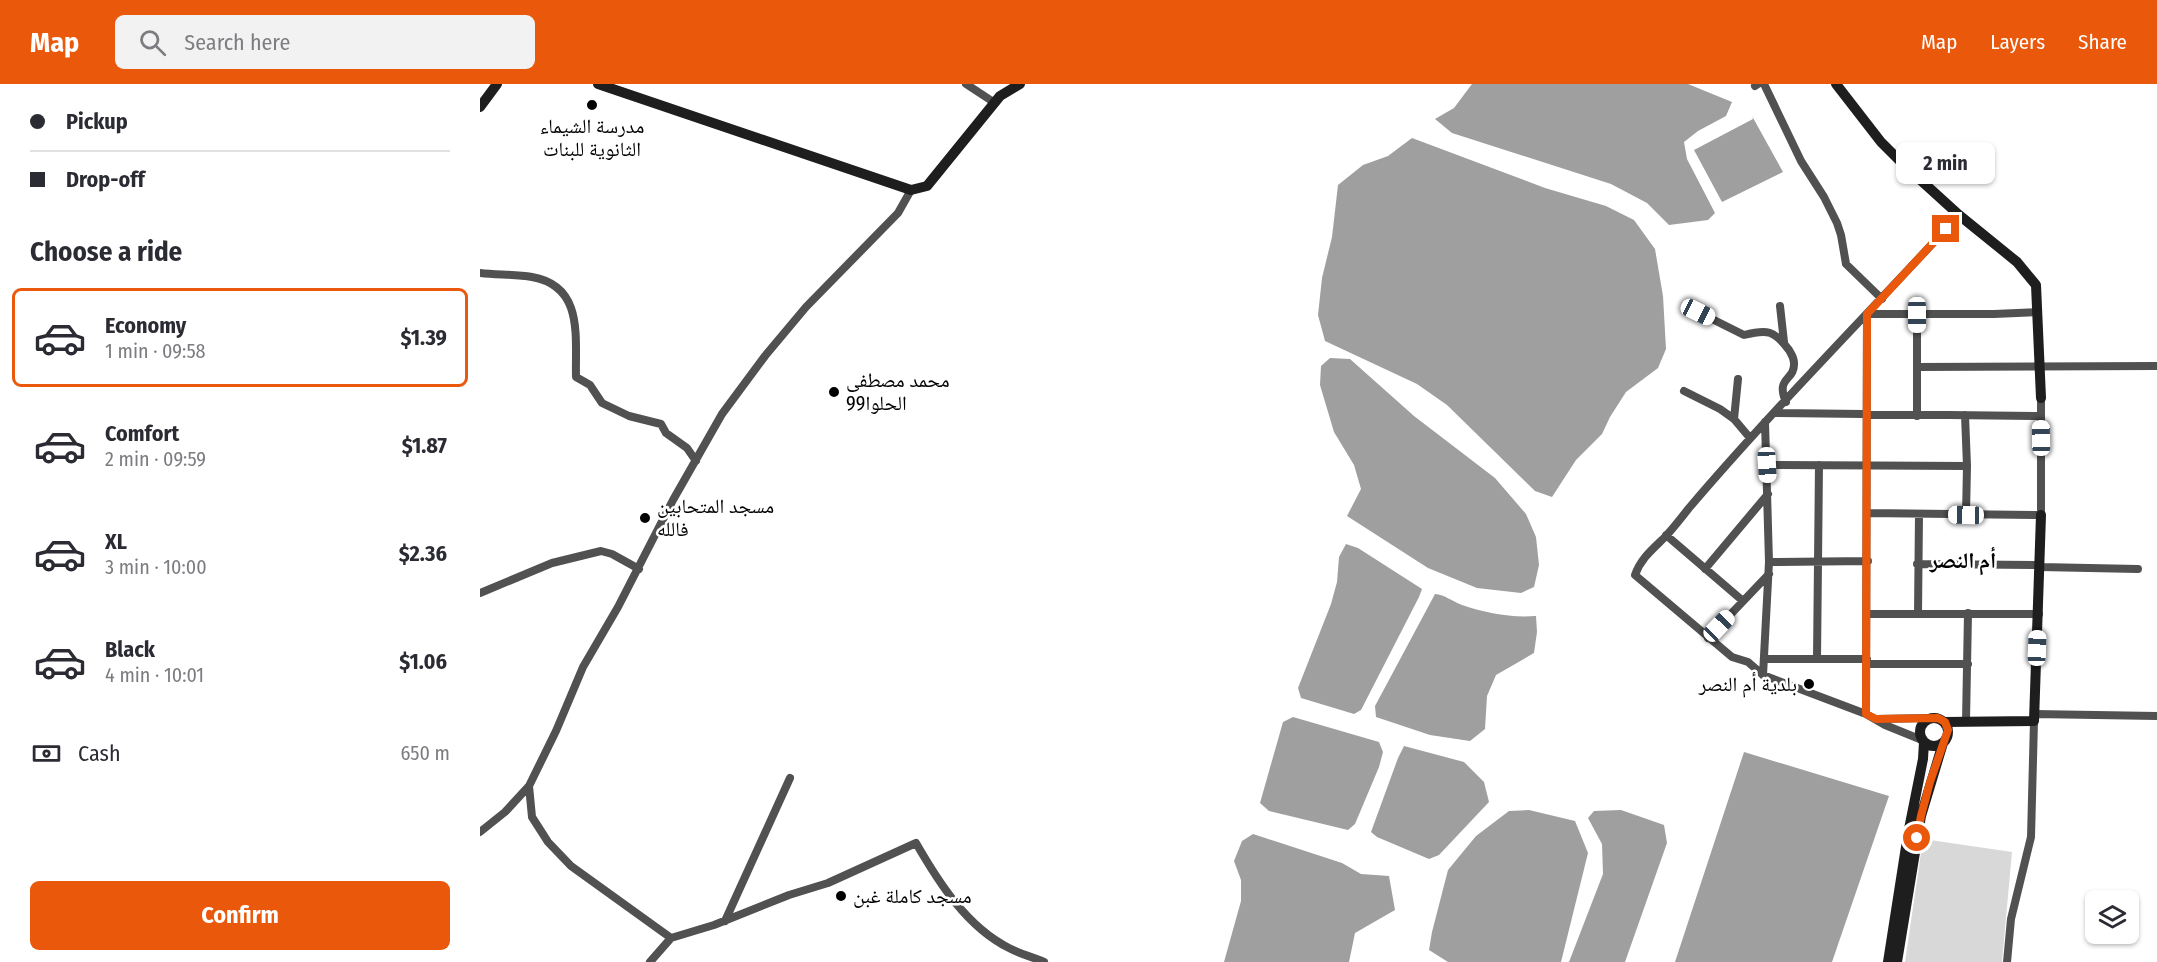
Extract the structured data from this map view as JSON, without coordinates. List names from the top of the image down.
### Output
{
  "districts": ["أم النصر"],
  "places": [
    "مدرسة الشيماء الثانوية للبنات",
    "محمد مصطفى الحلوا99",
    "مسجد المتحابين فالله",
    "بلدية أم النصر",
    "مسجد كاملة غبن"
  ],
  "page": {
    "header": "Map",
    "search": "Search here",
    "nav": ["Map", "Layers", "Share"],
    "banner": ["Pickup", "Drop-off"],
    "bubble": "2 min",
    "heading": "Choose a ride",
    "list": [
      {
        "name": "Economy",
        "note": "1 min · 09:58",
        "value": "$1.39"
      },
      {
        "name": "Comfort",
        "note": "2 min · 09:59",
        "value": "$1.87"
      },
      {
        "name": "XL",
        "note": "3 min · 10:00",
        "value": "$2.36"
      },
      {
        "name": "Black",
        "note": "4 min · 10:01",
        "value": "$1.06"
      }
    ],
    "pay": ["Cash", "650 m"],
    "buttons": "Confirm"
  }
}
